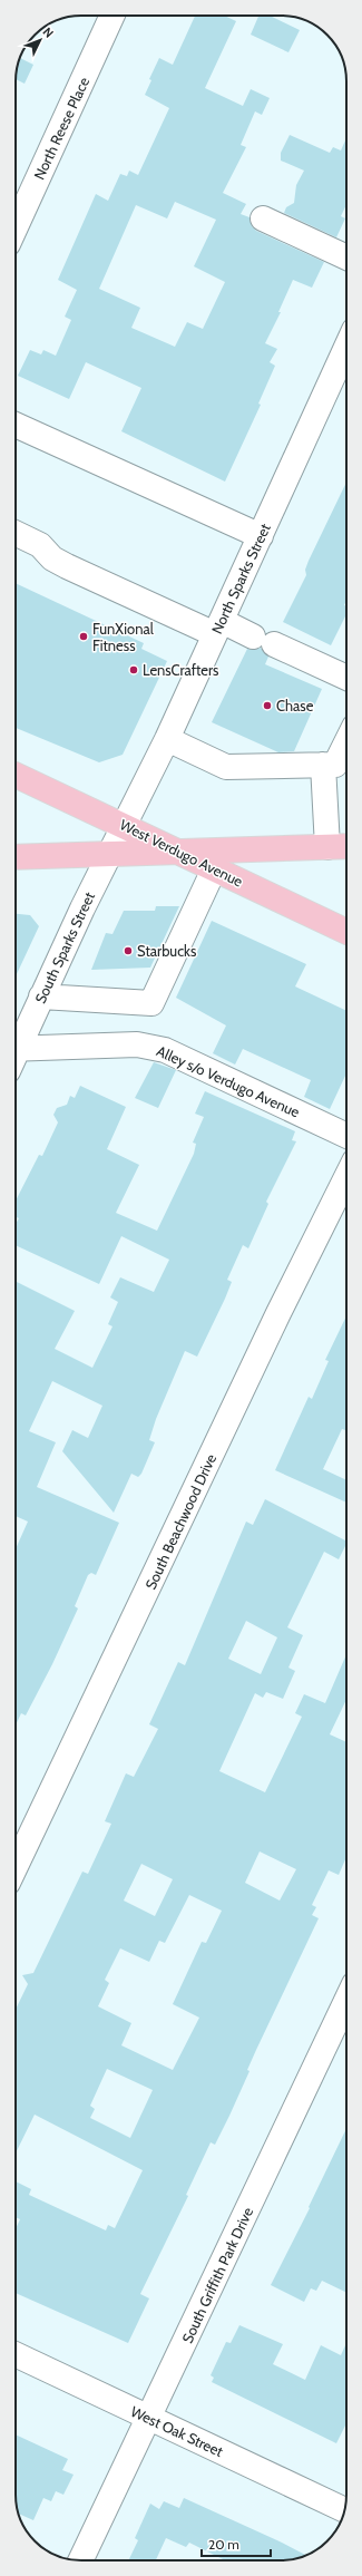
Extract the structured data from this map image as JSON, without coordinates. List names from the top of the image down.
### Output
{
  "streets": {
    "main road": ["West Verdugo Avenue"],
    "street": [
      "North Reese Place",
      "North Sparks Street",
      "South Sparks Street",
      "Alley s/o Verdugo Avenue",
      "South Beachwood Drive",
      "South Griffith Park Drive",
      "West Oak Street"
    ]
  },
  "crossings": [
    ["North Sparks Street", "West Verdugo Avenue"],
    ["North Sparks Street", "South Sparks Street"],
    ["West Verdugo Avenue", "South Sparks Street"],
    ["South Griffith Park Drive", "West Oak Street"]
  ],
  "places": [
    "FunXional Fitness",
    "LensCrafters",
    "Chase",
    "Starbucks"
  ],
  "scale_bar": "20 m",
  "north": "top right"
}
